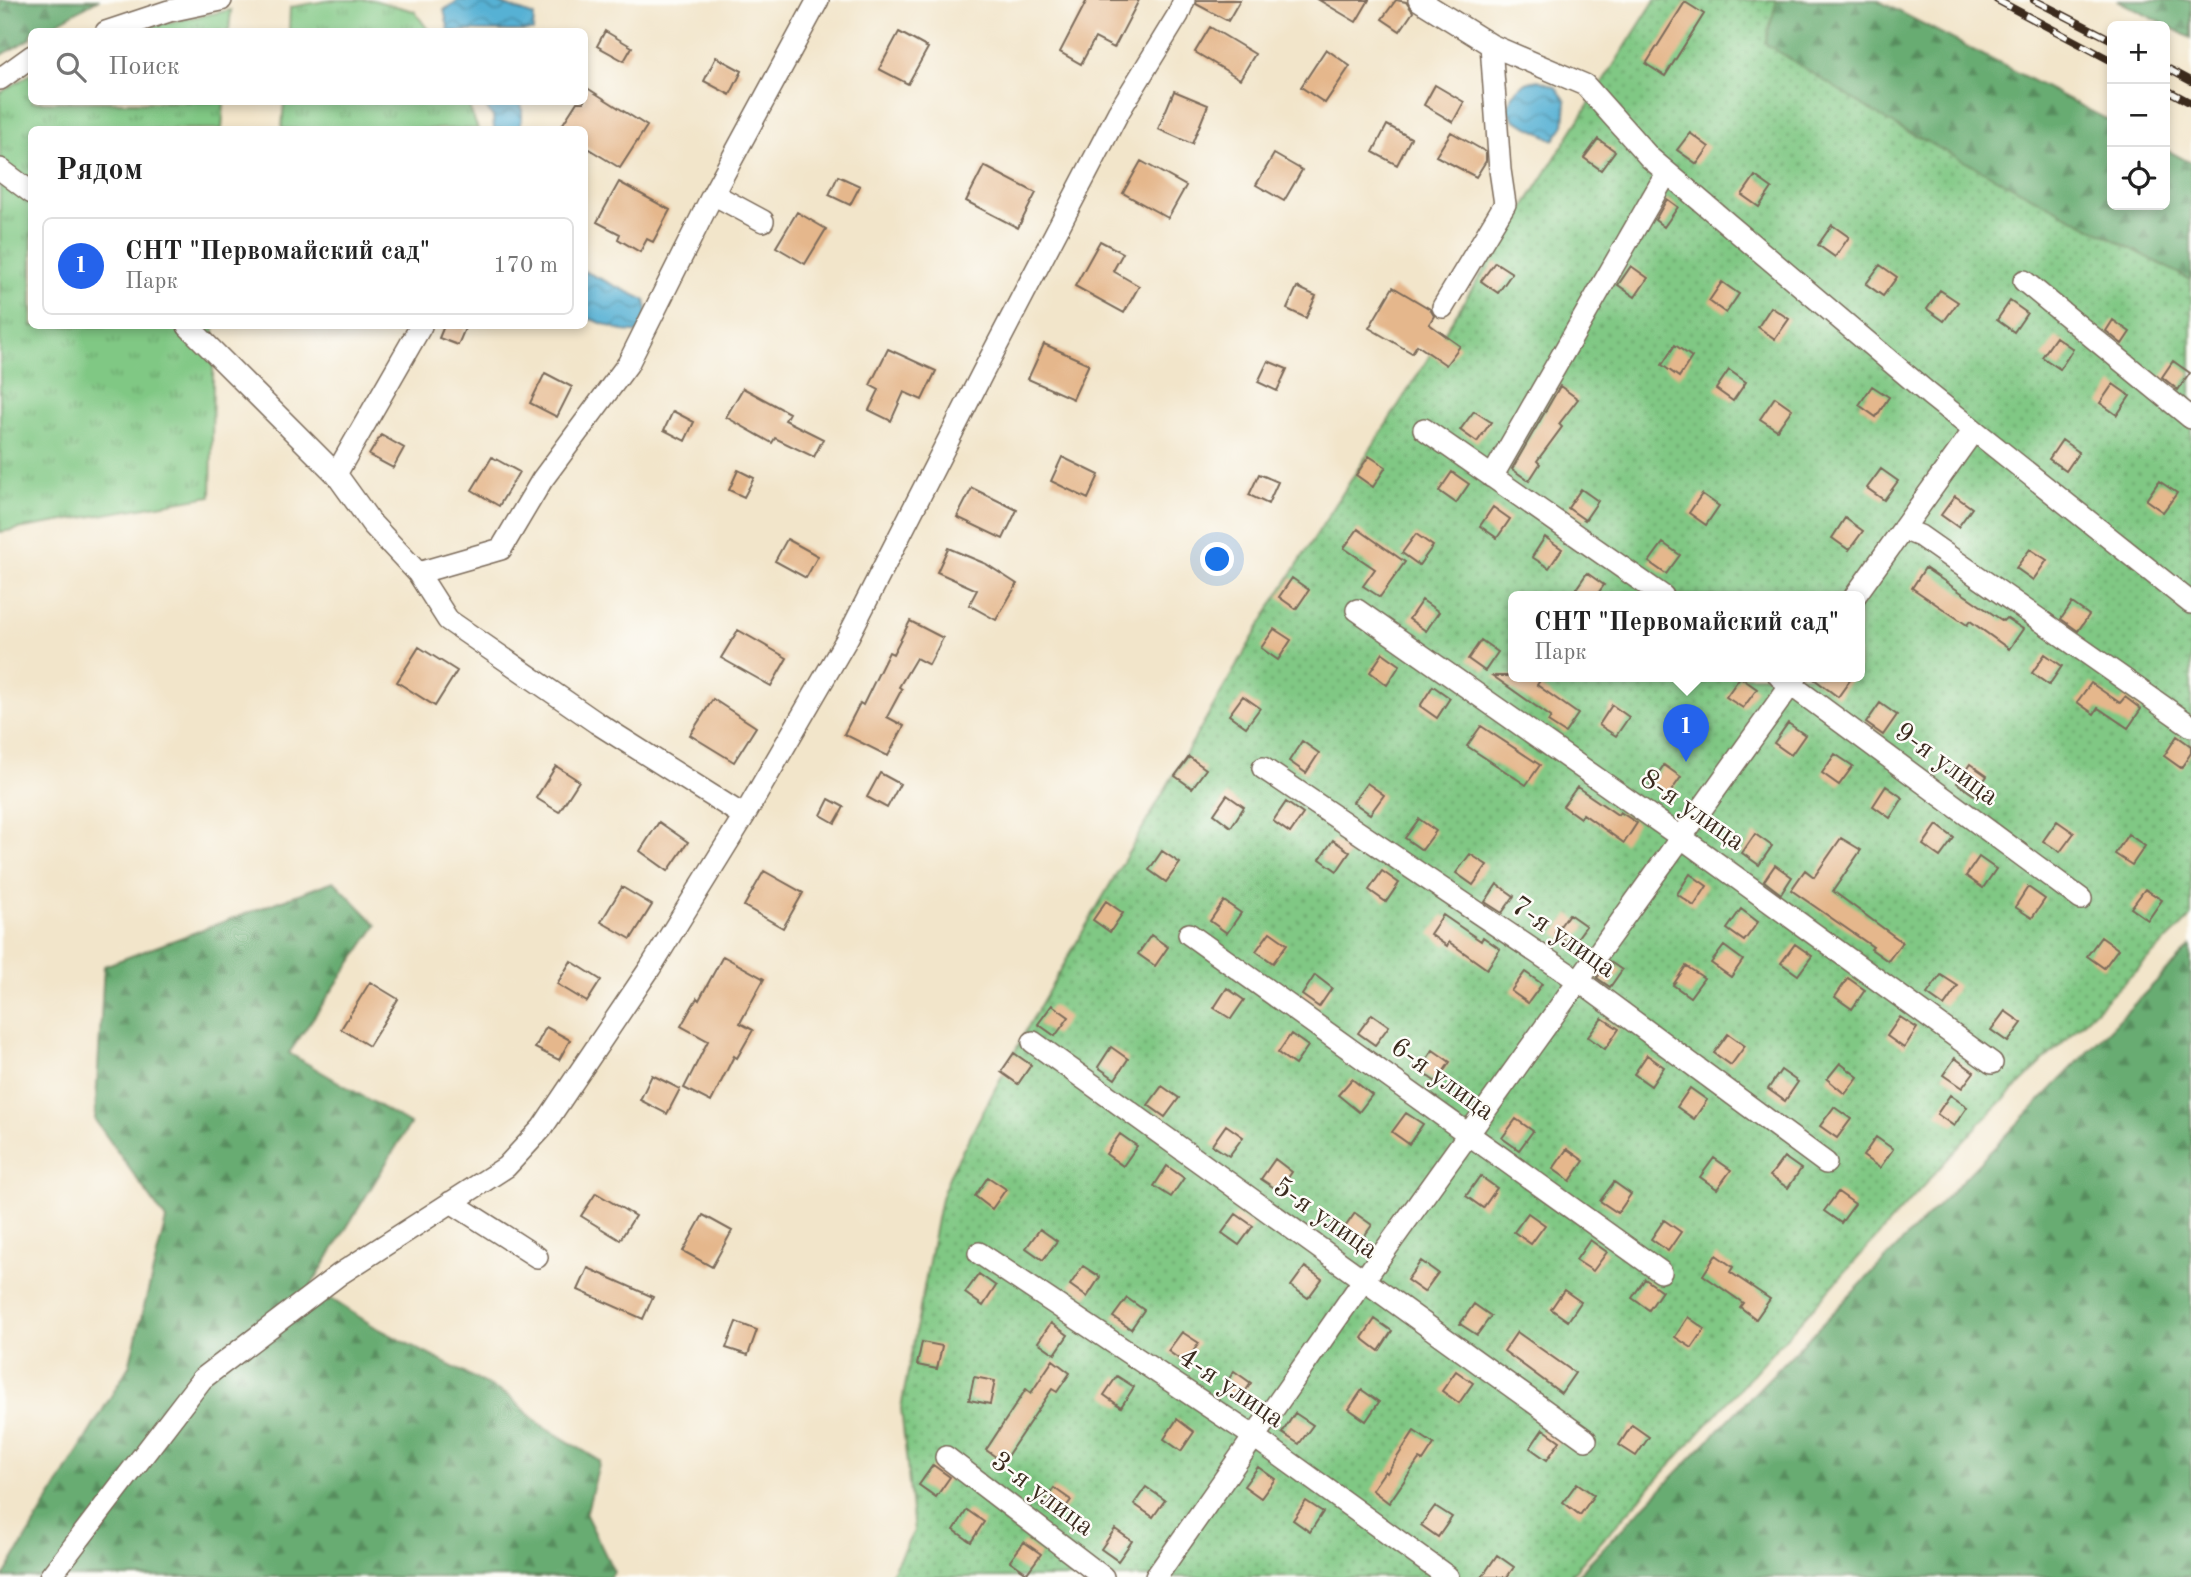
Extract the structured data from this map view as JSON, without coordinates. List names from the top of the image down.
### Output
{
  "streets": {
    "street": [
      "9-я улица",
      "8-я улица",
      "7-я улица",
      "6-я улица",
      "5-я улица",
      "4-я улица",
      "3-я улица"
    ]
  },
  "page": {
    "map_buttons": ["+", "−"],
    "search": "Поиск",
    "heading": "Рядом",
    "list": [
      {
        "mark": "1",
        "name": "СНТ \"Первомайский сад\"",
        "note": "Парк",
        "value": "170 m"
      }
    ],
    "popup": ["СНТ \"Первомайский сад\"", "Парк"],
    "pins": "1"
  }
}
